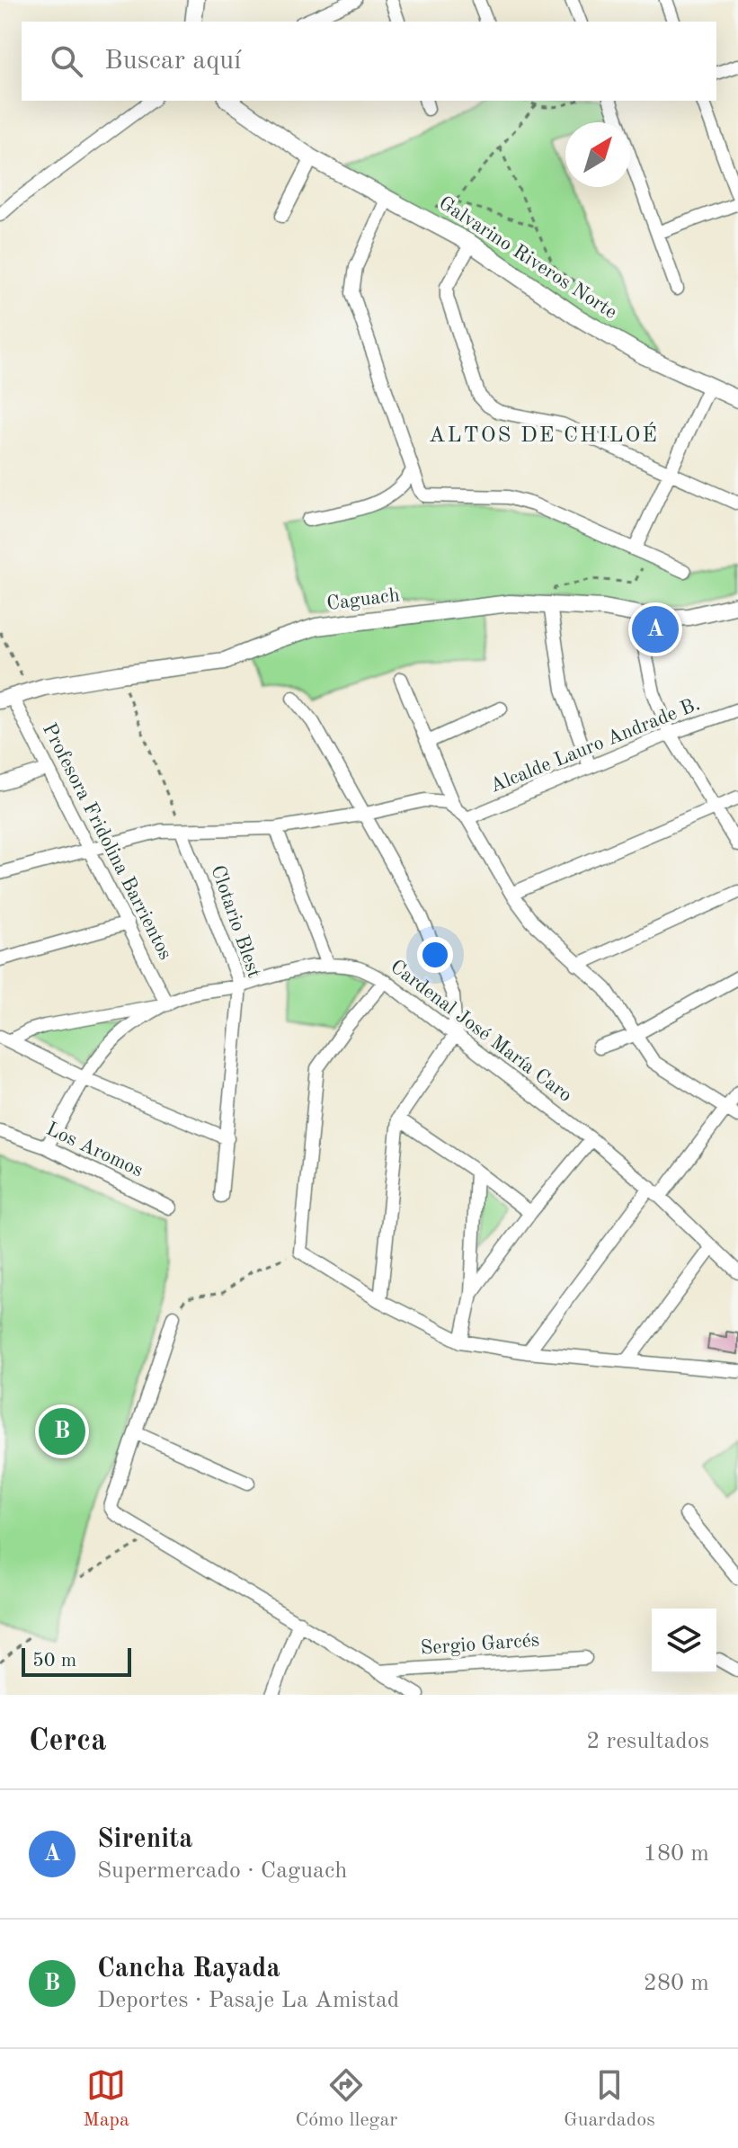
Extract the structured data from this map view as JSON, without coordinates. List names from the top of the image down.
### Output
{
  "streets": {
    "street": [
      "Galvarino Riveros Norte",
      "Caguach",
      "Alcalde Lauro Andrade B.",
      "Profesora Fridolina Barrientos",
      "Clotario Blest",
      "Cardenal José María Caro",
      "Los Aromos",
      "Sergio Garcés"
    ]
  },
  "crossings": [
    ["Caguach", "Profesora Fridolina Barrientos"],
    ["Profesora Fridolina Barrientos", "Cardenal José María Caro"],
    ["Clotario Blest", "Cardenal José María Caro"],
    ["Cardenal José María Caro", "Los Aromos"]
  ],
  "districts": ["ALTOS DE CHILOÉ"],
  "scale_bar": "50 m",
  "north": "top right",
  "page": {
    "search": "Buscar aquí",
    "pins": ["A", "B"],
    "scale": "50 m",
    "heading": ["Cerca", "2 resultados"],
    "list": [
      {
        "mark": "A",
        "name": "Sirenita",
        "note": "Supermercado · Caguach",
        "value": "180 m"
      },
      {
        "mark": "B",
        "name": "Cancha Rayada",
        "note": "Deportes · Pasaje La Amistad",
        "value": "280 m"
      }
    ],
    "nav": ["Mapa", "Cómo llegar", "Guardados"]
  }
}
